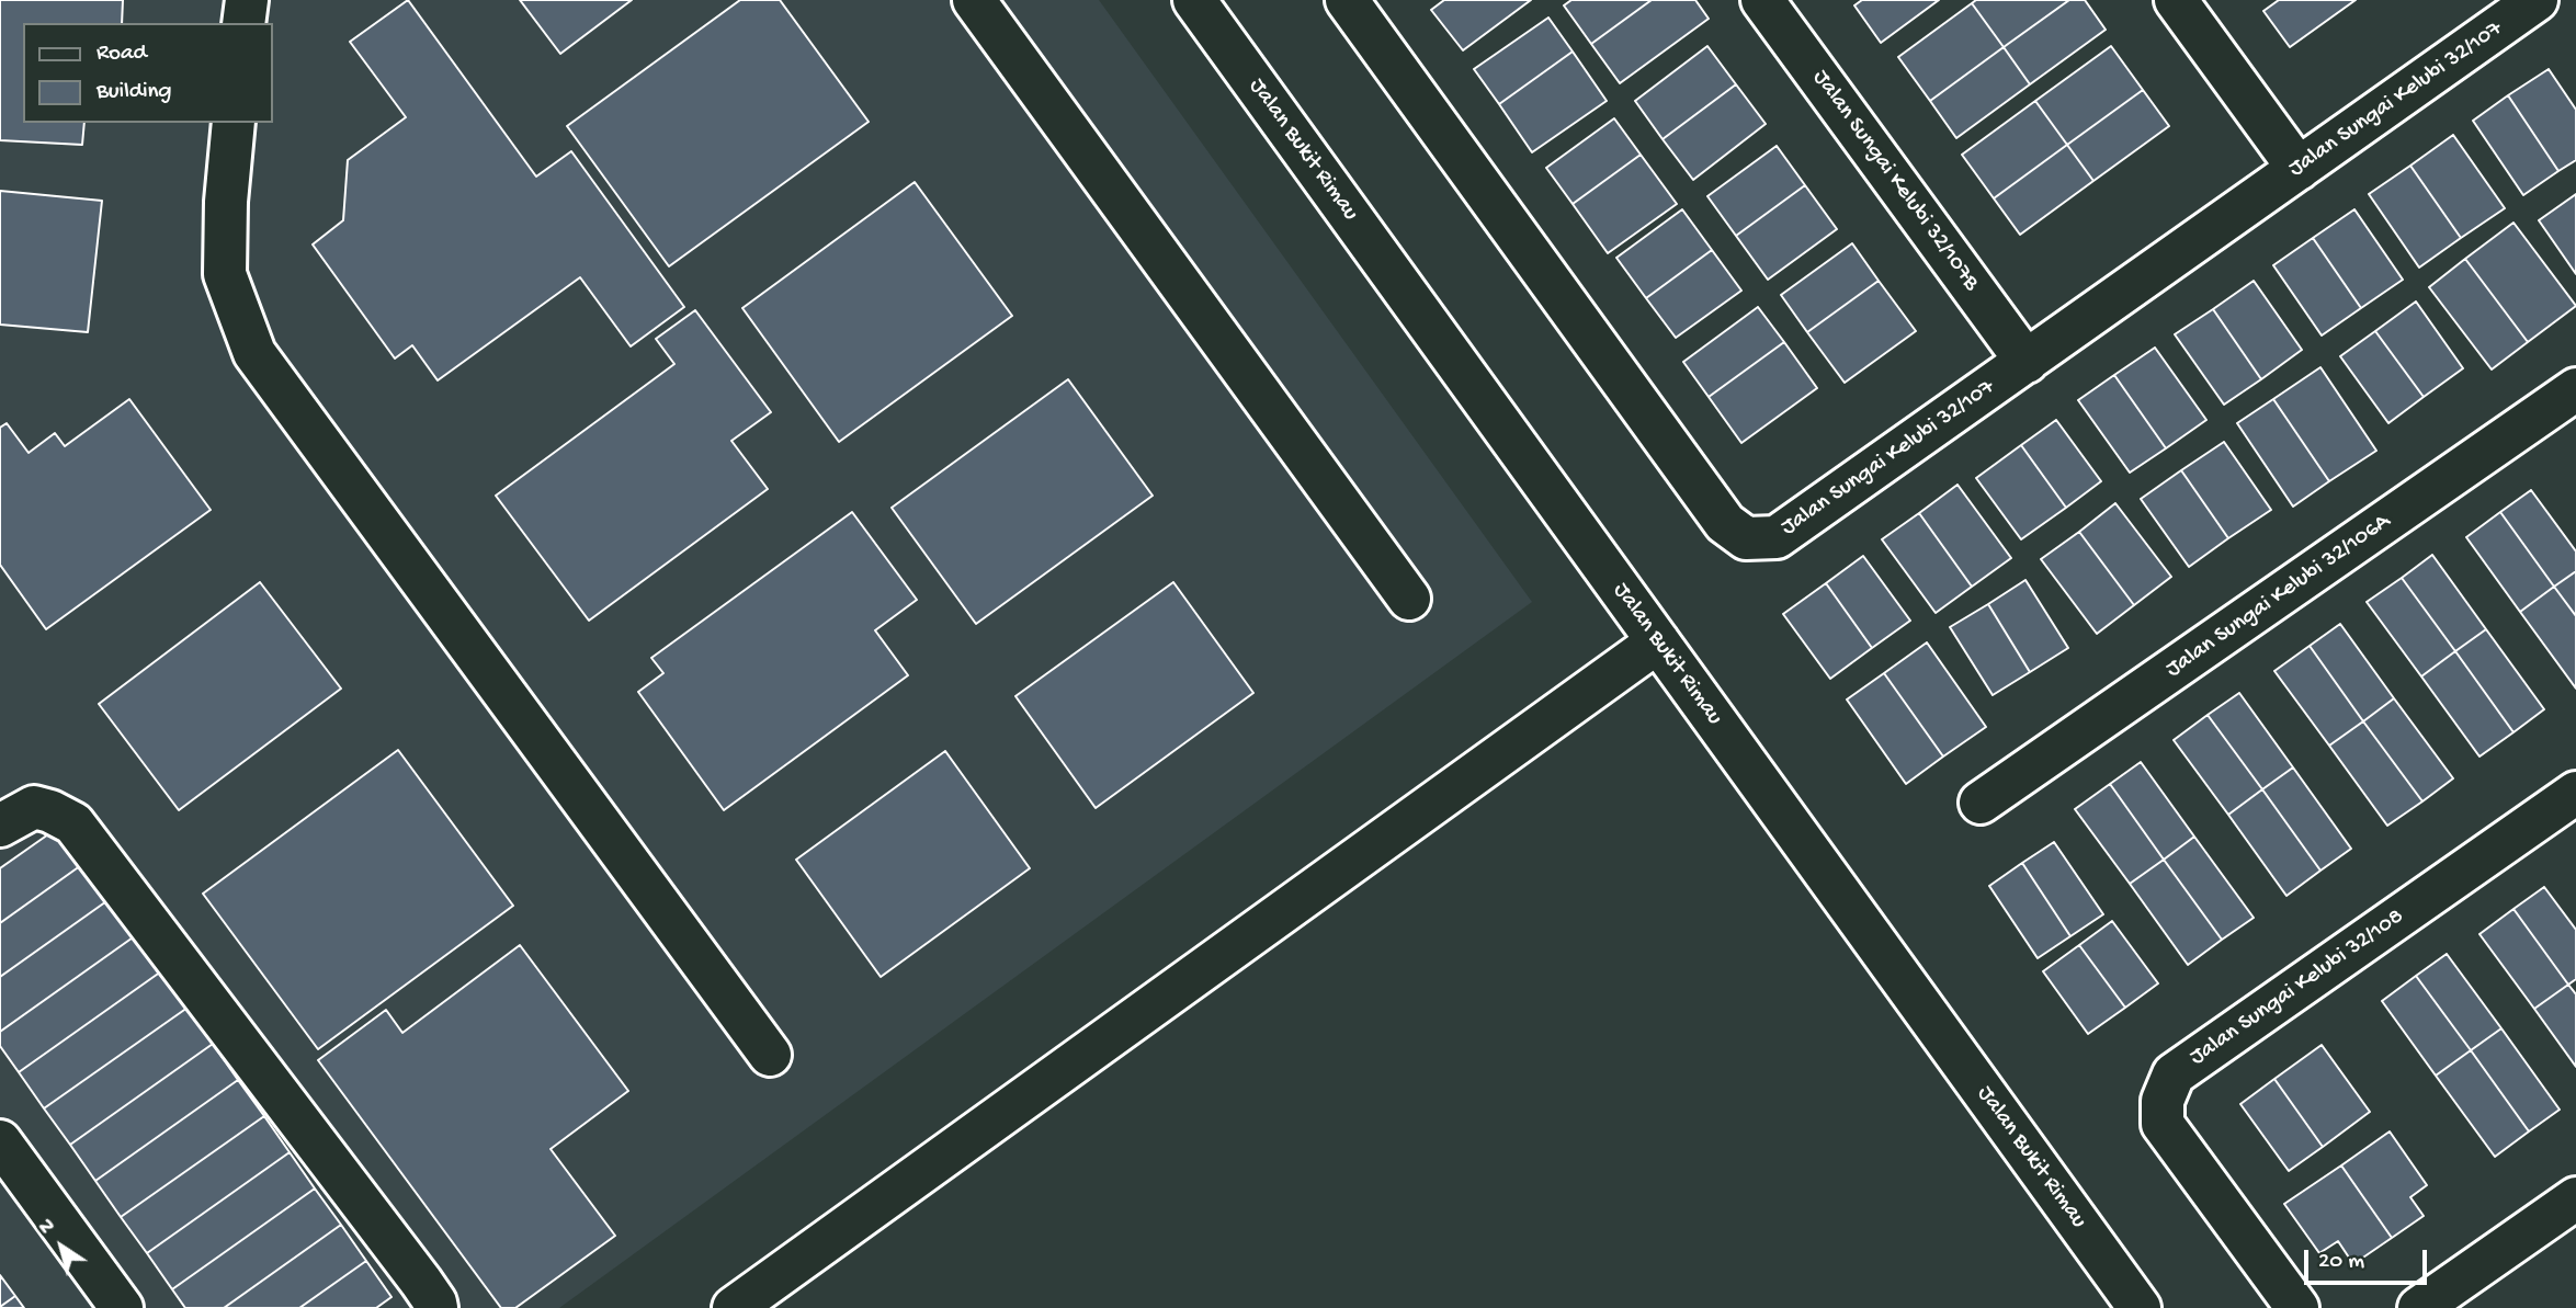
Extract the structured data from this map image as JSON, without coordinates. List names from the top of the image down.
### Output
{
  "streets": {
    "street": [
      "Jalan Sungai Kelubi 32/107",
      "Jalan Bukit Rimau",
      "Jalan Sungai Kelubi 32/107B",
      "Jalan Sungai Kelubi 32/106A",
      "Jalan Sungai Kelubi 32/108"
    ]
  },
  "crossings": [
    ["Jalan Sungai Kelubi 32/107", "Jalan Sungai Kelubi 32/107B"]
  ],
  "legend": ["Road", "Building"],
  "scale_bar": "20 m",
  "north": "top left"
}
